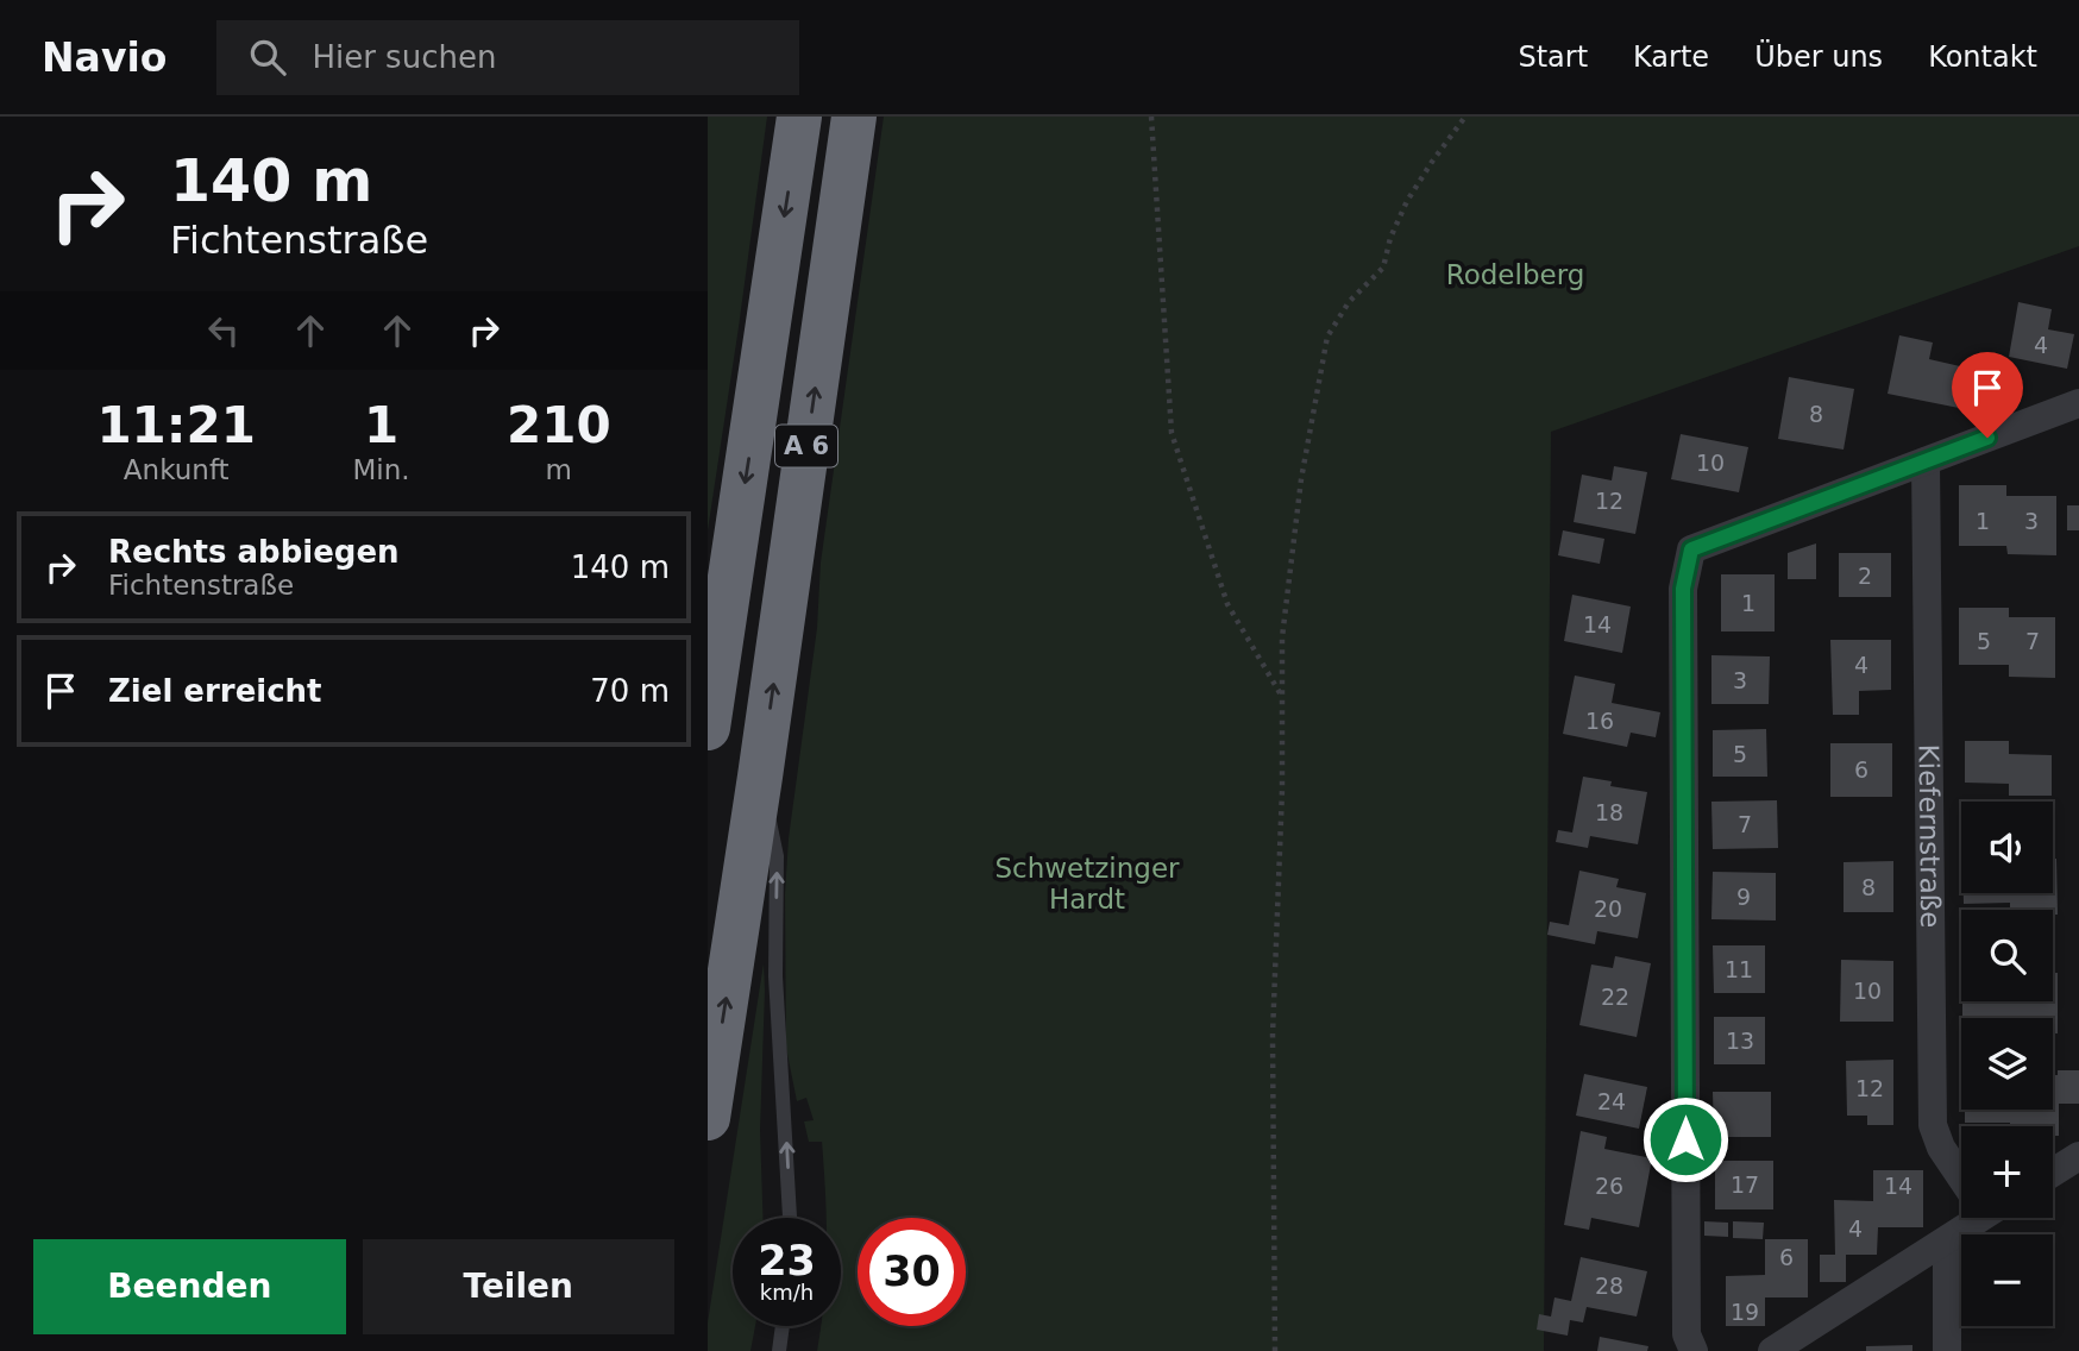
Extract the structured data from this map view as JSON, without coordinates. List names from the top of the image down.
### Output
{
  "streets": {
    "highway": ["A 6"],
    "street": ["Kiefernstraße"]
  },
  "parks": ["Rodelberg", "Schwetzinger Hardt"],
  "house_numbers": [
    "4",
    "8",
    "10",
    "12",
    "1",
    "3",
    "2",
    "1",
    "14",
    "5",
    "7",
    "4",
    "3",
    "16",
    "5",
    "6",
    "18",
    "7",
    "8",
    "9",
    "20",
    "11",
    "10",
    "22",
    "13",
    "12",
    "24",
    "17",
    "26",
    "14",
    "4",
    "6",
    "28",
    "19"
  ],
  "page": {
    "header": "Navio",
    "search": "Hier suchen",
    "nav": [
      "Start",
      "Karte",
      "Über uns",
      "Kontakt"
    ],
    "turn": ["140 m", "Fichtenstraße"],
    "eta": [
      "11:21",
      "Ankunft",
      "1",
      "Min.",
      "210",
      "m"
    ],
    "list": [
      {
        "name": "Rechts abbiegen",
        "note": "Fichtenstraße",
        "value": "140 m"
      },
      {
        "name": "Ziel erreicht",
        "value": "70 m"
      }
    ],
    "map_buttons": ["+", "−"],
    "speed": "23 km/h",
    "limit": "30",
    "buttons": ["Beenden", "Teilen"]
  }
}
